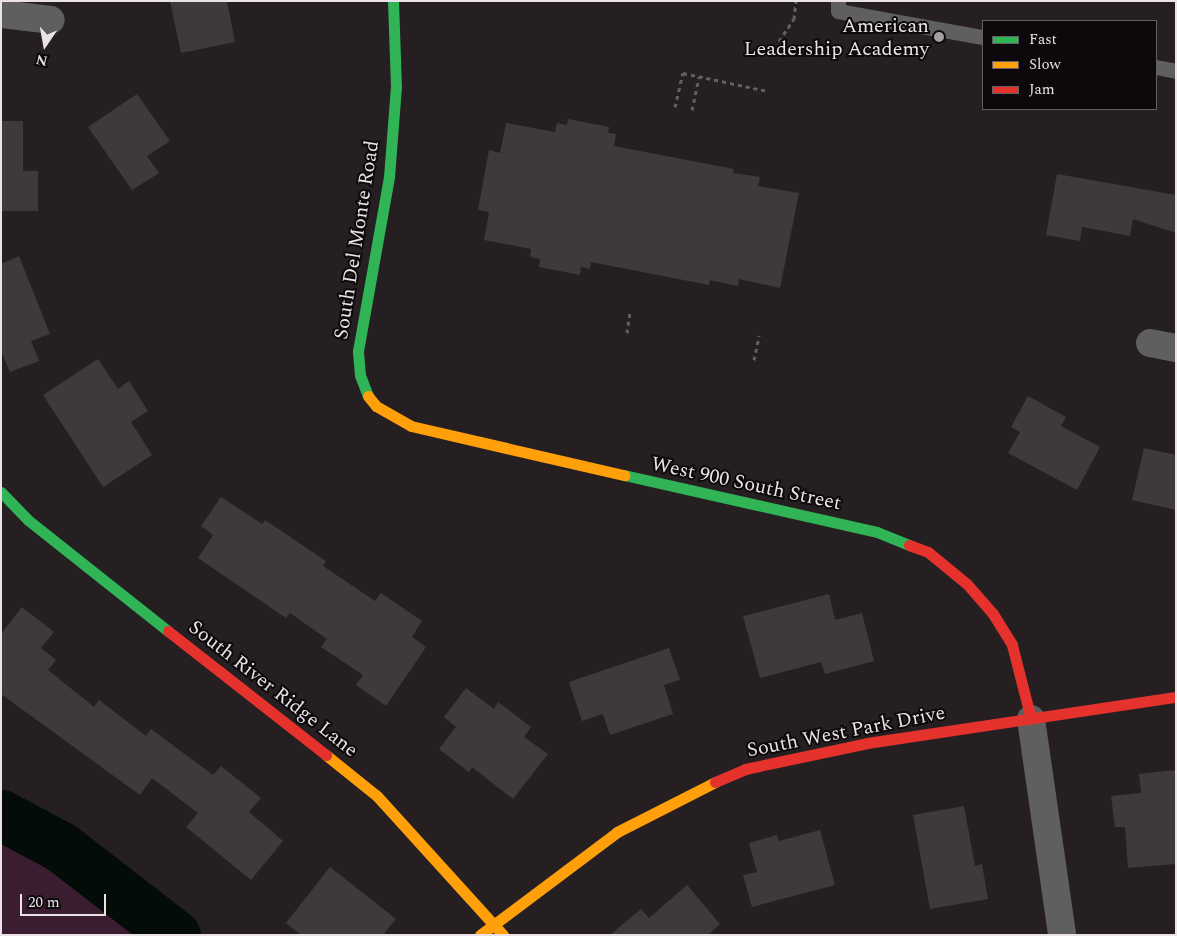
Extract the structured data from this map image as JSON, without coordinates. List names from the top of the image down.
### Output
{
  "streets": {
    "street": [
      "South Del Monte Road",
      "West 900 South Street",
      "South River Ridge Lane",
      "South West Park Drive"
    ]
  },
  "crossings": [
    ["South Del Monte Road", "West 900 South Street"],
    ["West 900 South Street", "South West Park Drive"],
    ["South River Ridge Lane", "South West Park Drive"]
  ],
  "places": ["American Leadership Academy"],
  "legend": ["Fast", "Slow", "Jam"],
  "scale_bar": "20 m",
  "north": "bottom"
}
